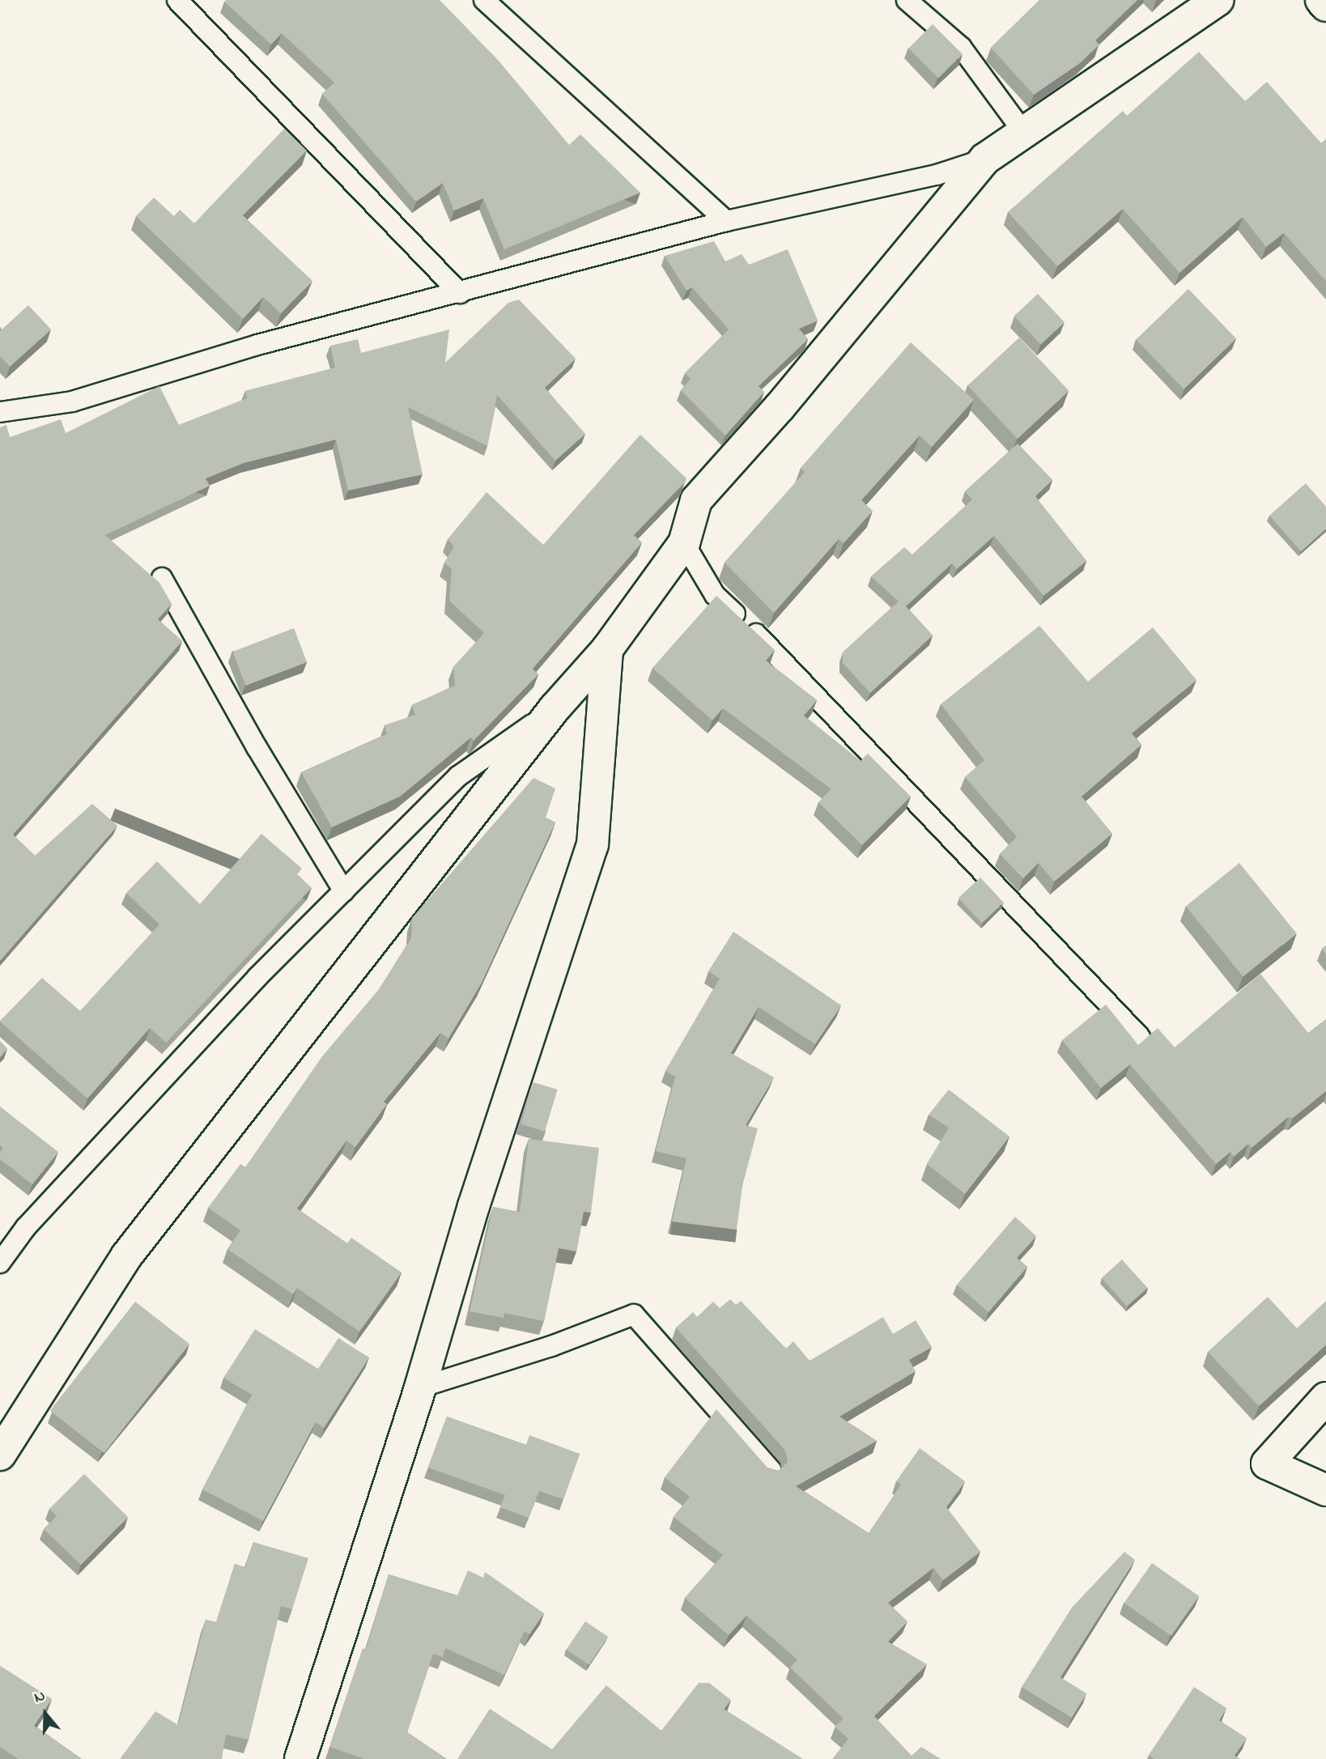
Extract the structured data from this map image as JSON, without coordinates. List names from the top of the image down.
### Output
{
  "north": "top"
}
